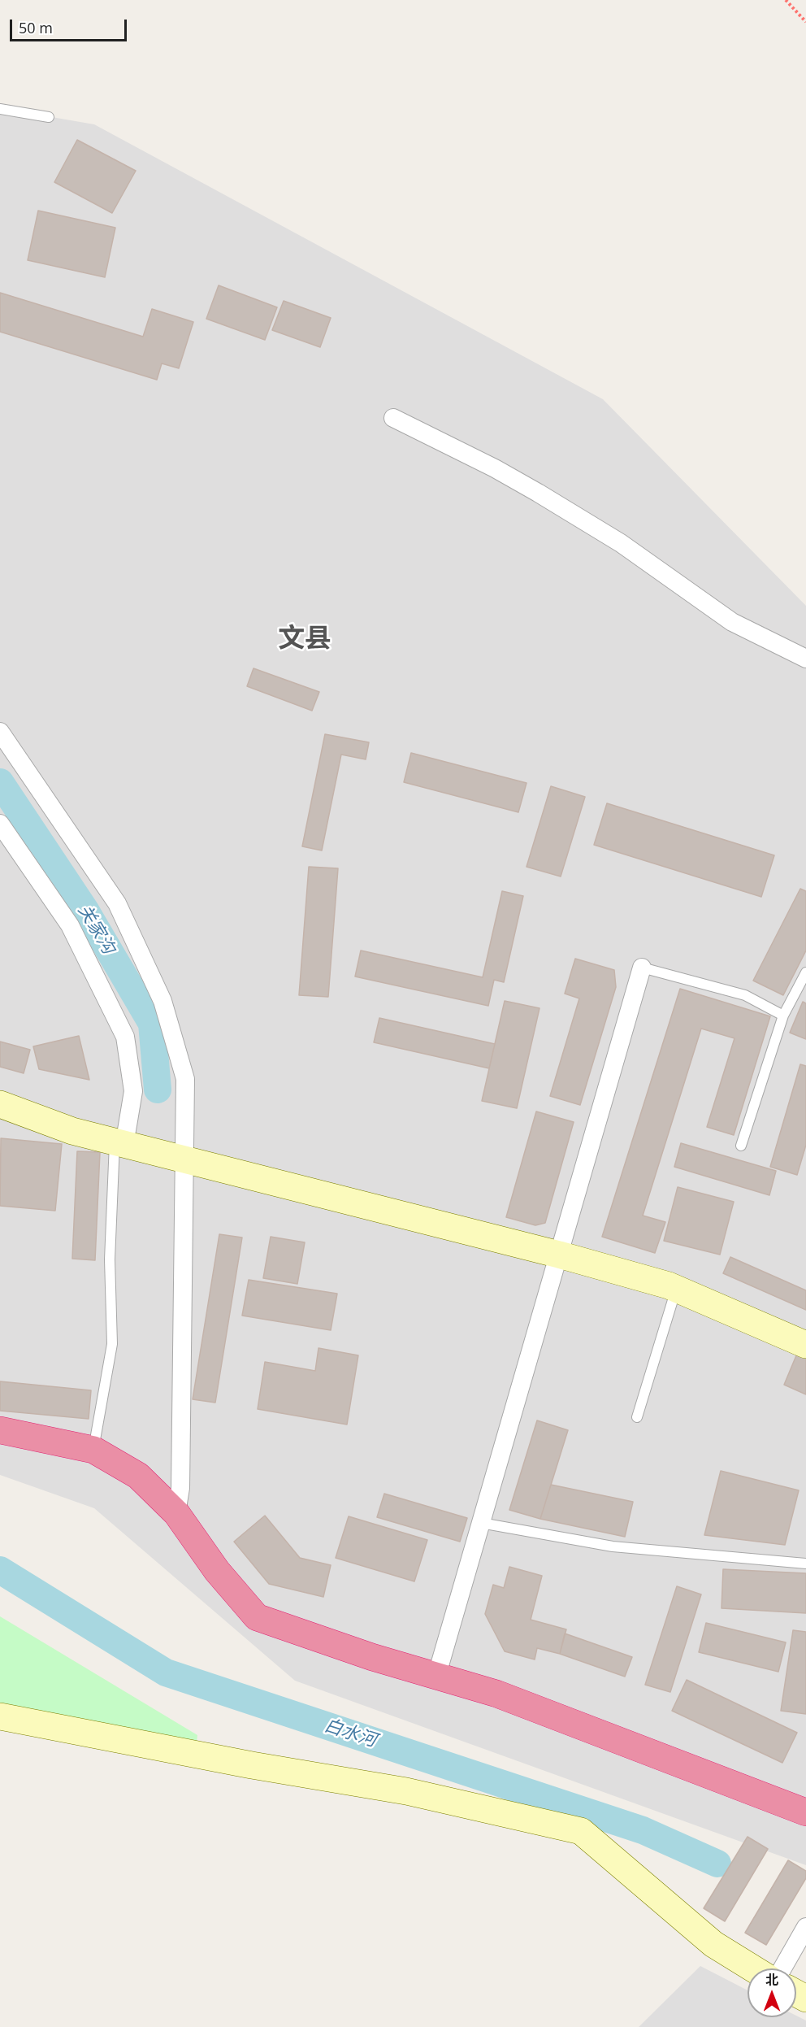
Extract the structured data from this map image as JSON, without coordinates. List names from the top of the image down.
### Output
{
  "districts": ["文县"],
  "water": ["关家沟", "白水河"],
  "scale_bar": "50 m",
  "north": "top"
}
